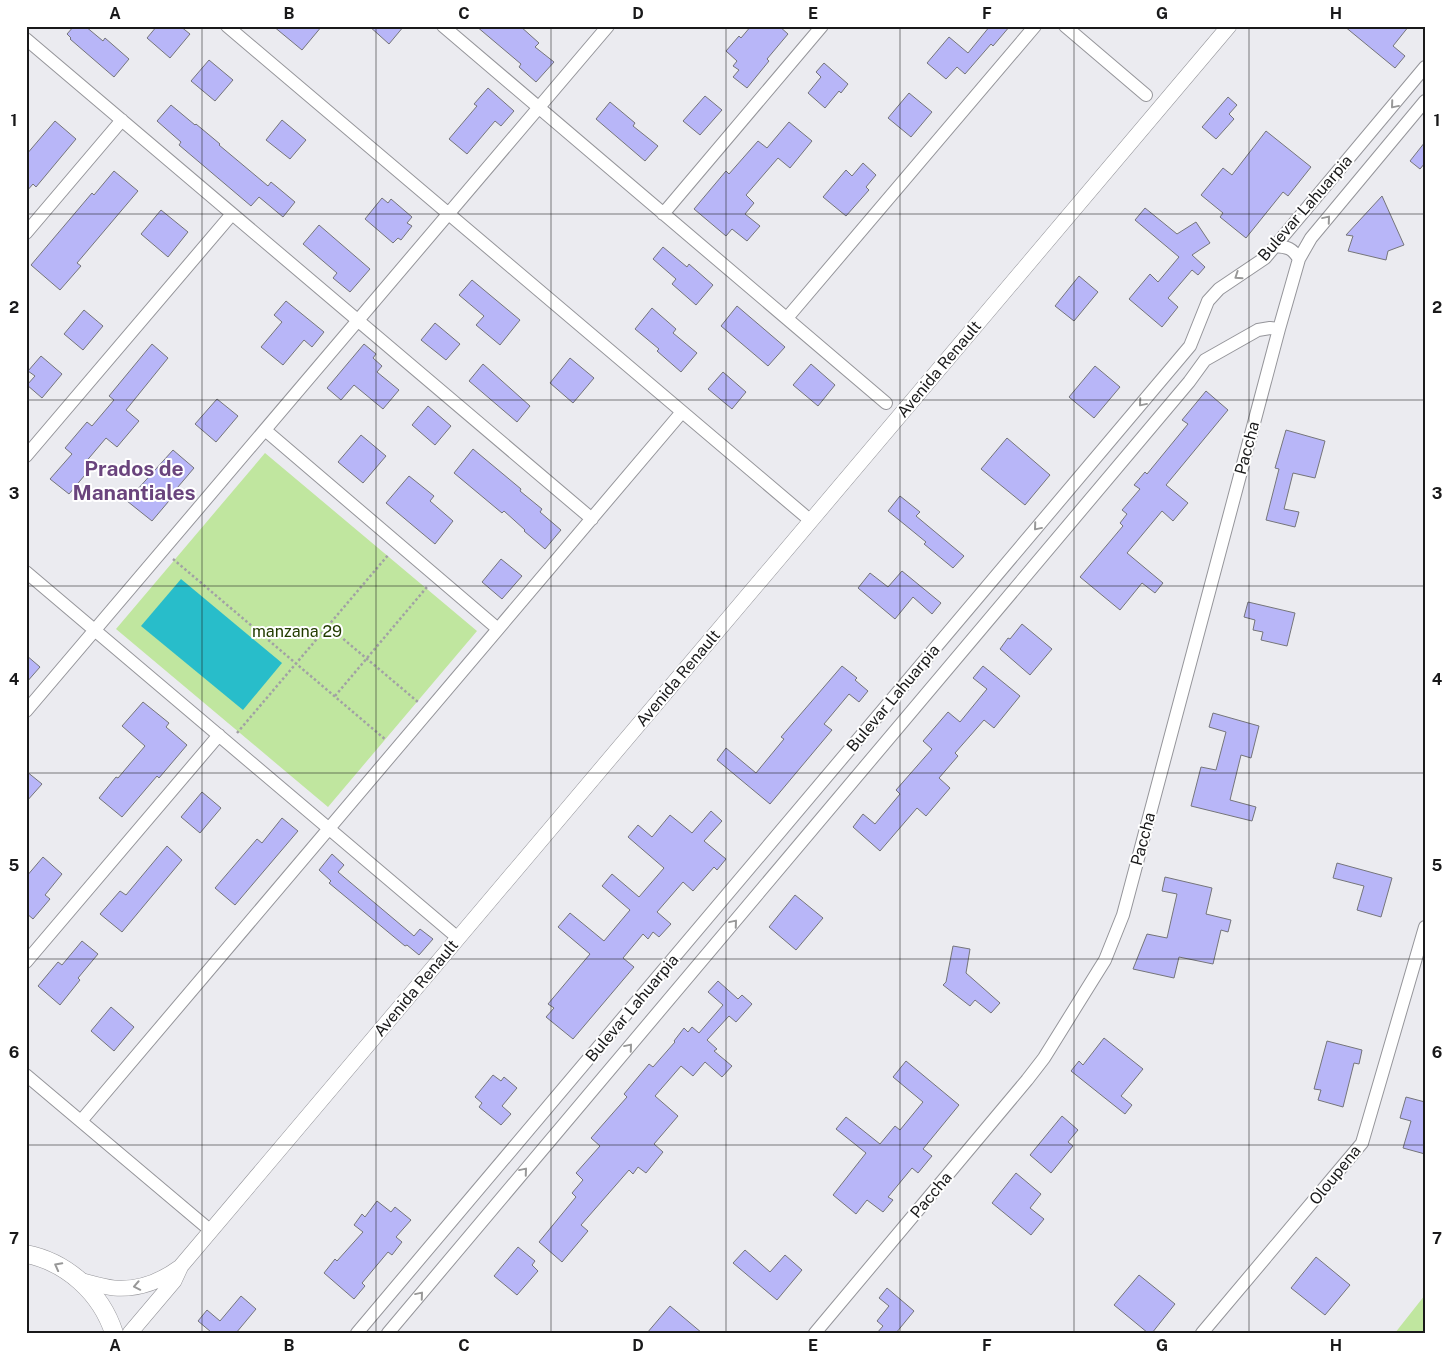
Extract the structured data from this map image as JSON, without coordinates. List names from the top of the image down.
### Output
{
  "streets": {
    "street": [
      "Bulevar Lahuarpia",
      "Avenida Renault",
      "Paccha",
      "Oloupena"
    ]
  },
  "districts": ["Prados de Manantiales"],
  "parks": ["manzana 29"],
  "grid": {
    "columns": [
      "A",
      "B",
      "C",
      "D",
      "E",
      "F",
      "G",
      "H"
    ],
    "rows": [
      "1",
      "2",
      "3",
      "4",
      "5",
      "6",
      "7"
    ]
  }
}
